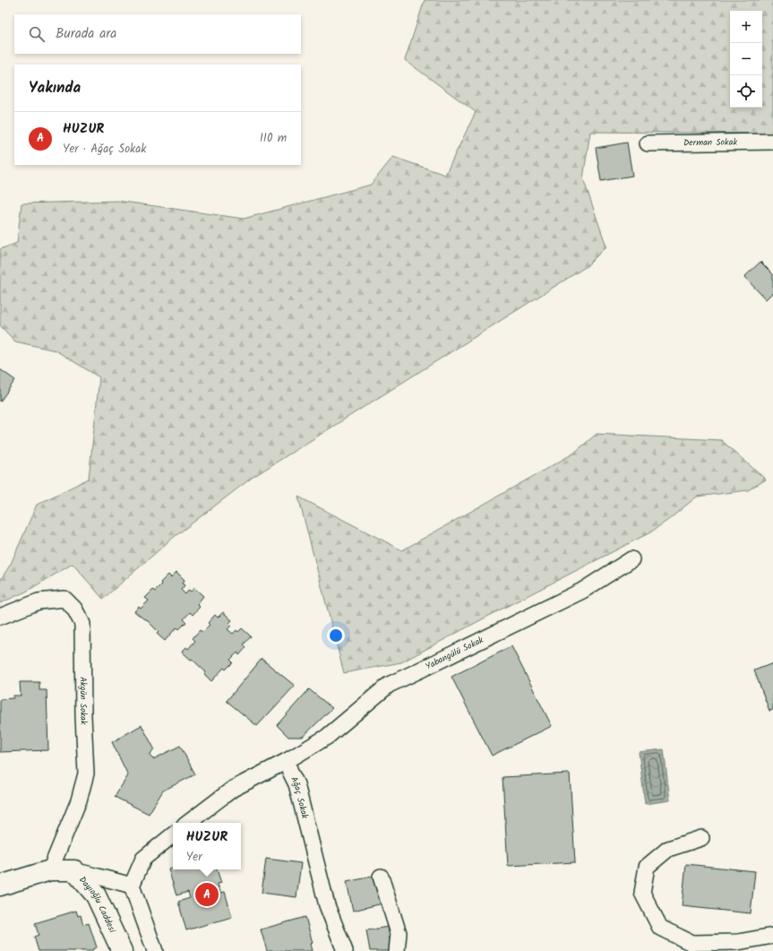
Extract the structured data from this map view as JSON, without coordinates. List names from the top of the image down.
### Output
{
  "streets": {
    "street": [
      "Derman Sokak",
      "Yabangülü Sokak",
      "Akgün Sokak",
      "Ağaç Sokak",
      "Dayıoğlu Caddesi"
    ]
  },
  "crossings": [
    ["Yabangülü Sokak", "Ağaç Sokak"],
    ["Akgün Sokak", "Dayıoğlu Caddesi"]
  ],
  "page": {
    "map_buttons": ["+", "−"],
    "search": "Burada ara",
    "heading": "Yakında",
    "list": [
      {
        "mark": "A",
        "name": "HUZUR",
        "note": "Yer · Ağaç Sokak",
        "value": "110 m"
      }
    ],
    "popup": ["HUZUR", "Yer"],
    "pins": "A"
  }
}
